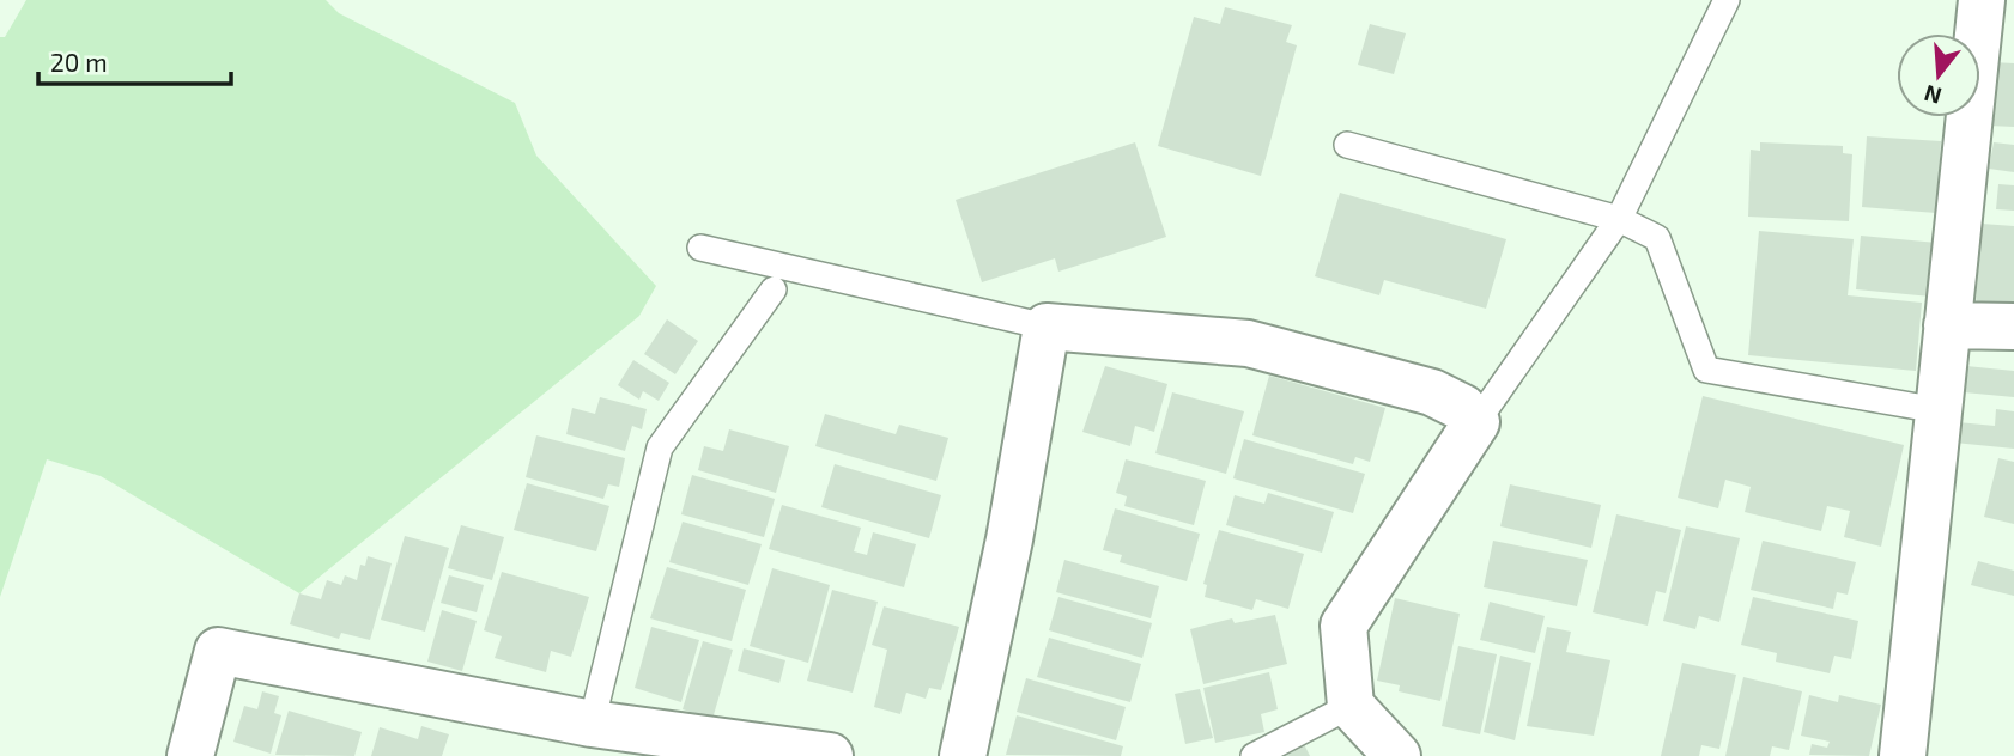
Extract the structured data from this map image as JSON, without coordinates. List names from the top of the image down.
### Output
{
  "scale_bar": "20 m",
  "north": "bottom"
}
